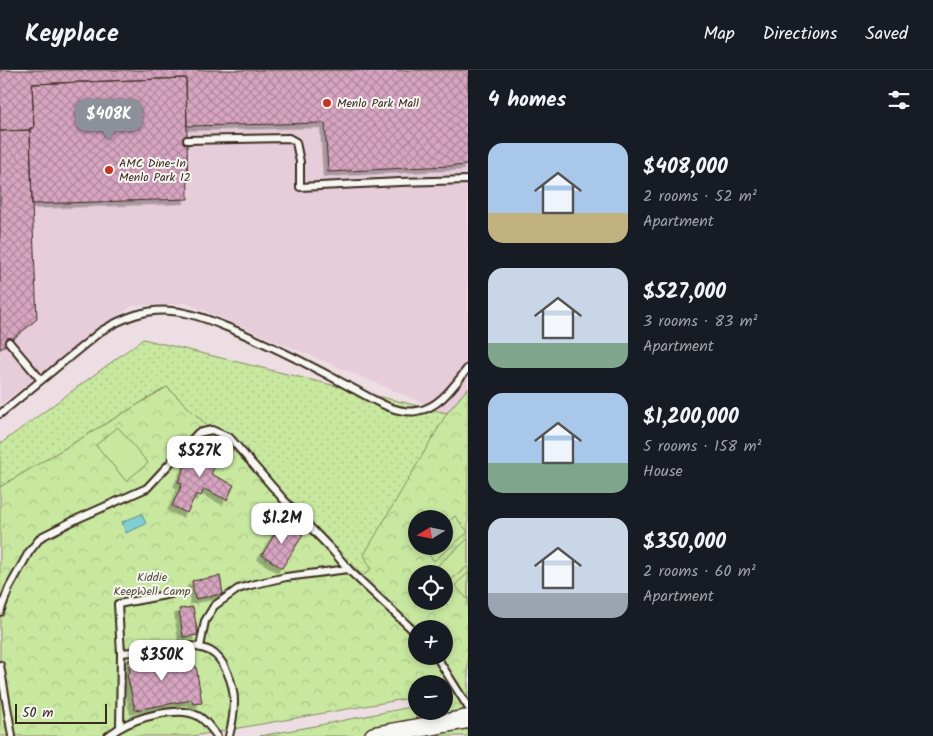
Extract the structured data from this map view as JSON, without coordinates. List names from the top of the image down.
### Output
{
  "parks": ["Kiddie KeepWell Camp"],
  "places": ["Menlo Park Mall", "AMC Dine-In Menlo Park 12"],
  "scale_bar": "50 m",
  "north": "left",
  "page": {
    "header": "Keyplace",
    "nav": ["Map", "Directions", "Saved"],
    "heading": "4 homes",
    "price": [
      "$408K",
      "$527K",
      "$1.2M",
      "$350K"
    ],
    "list": [
      {
        "name": "$408,000",
        "note": "2 rooms · 52 m² · Apartment"
      },
      {
        "name": "$527,000",
        "note": "3 rooms · 83 m² · Apartment"
      },
      {
        "name": "$1,200,000",
        "note": "5 rooms · 158 m² · House"
      },
      {
        "name": "$350,000",
        "note": "2 rooms · 60 m² · Apartment"
      }
    ],
    "map_buttons": ["+", "−"],
    "scale": "50 m"
  }
}
